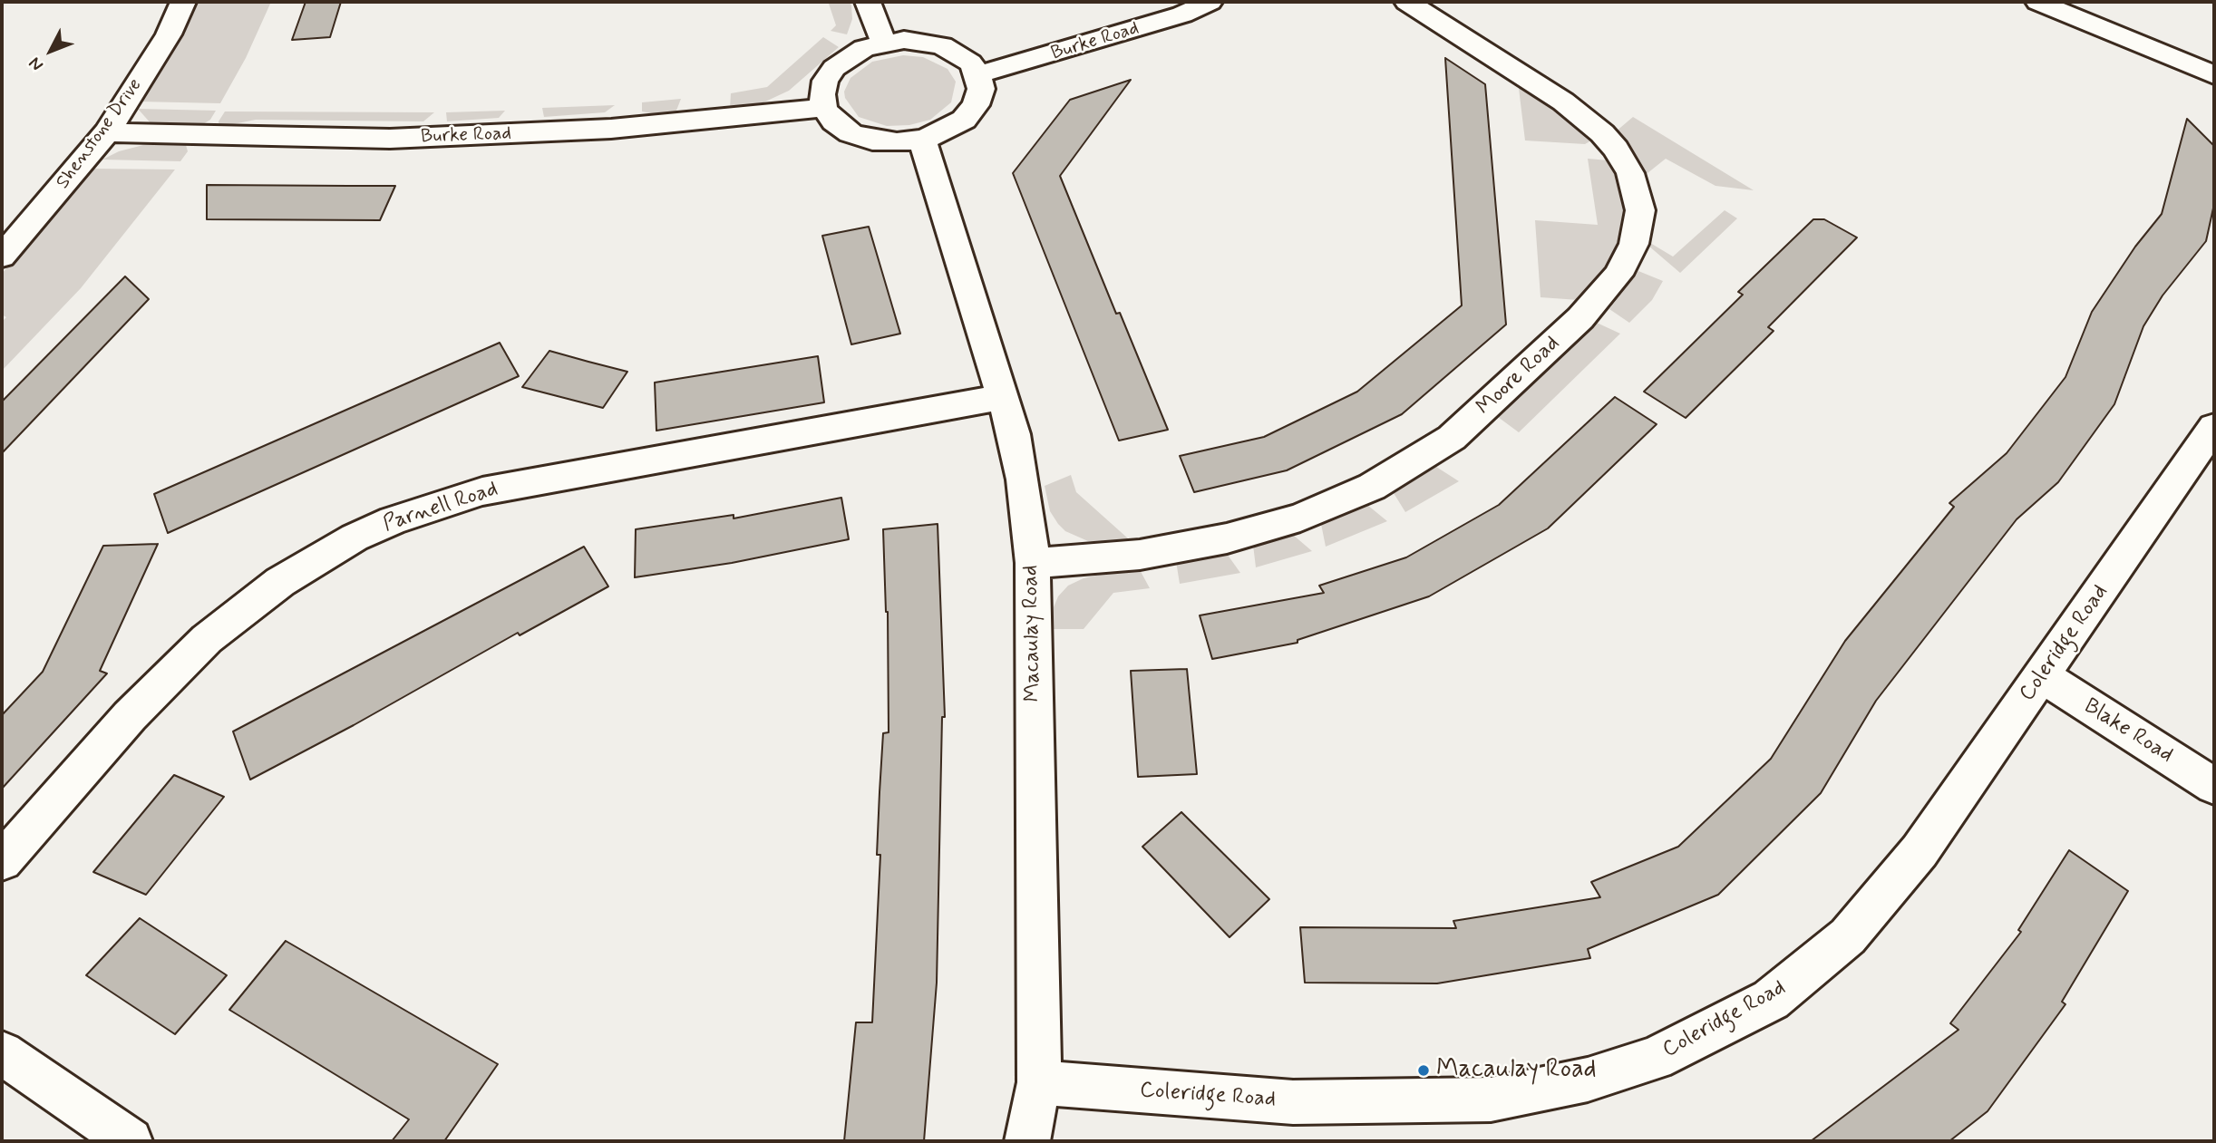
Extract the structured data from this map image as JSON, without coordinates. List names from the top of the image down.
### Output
{
  "streets": {
    "street": [
      "Burke Road",
      "Shenstone Drive",
      "Moore Road",
      "Parnell Road",
      "Macaulay Road",
      "Coleridge Road",
      "Blake Road"
    ]
  },
  "crossings": [
    ["Burke Road", "Shenstone Drive"],
    ["Burke Road", "Macaulay Road"],
    ["Moore Road", "Macaulay Road"],
    ["Parnell Road", "Macaulay Road"],
    ["Macaulay Road", "Coleridge Road"],
    ["Coleridge Road", "Blake Road"]
  ],
  "places": ["Macaulay Road"],
  "north": "bottom left"
}
